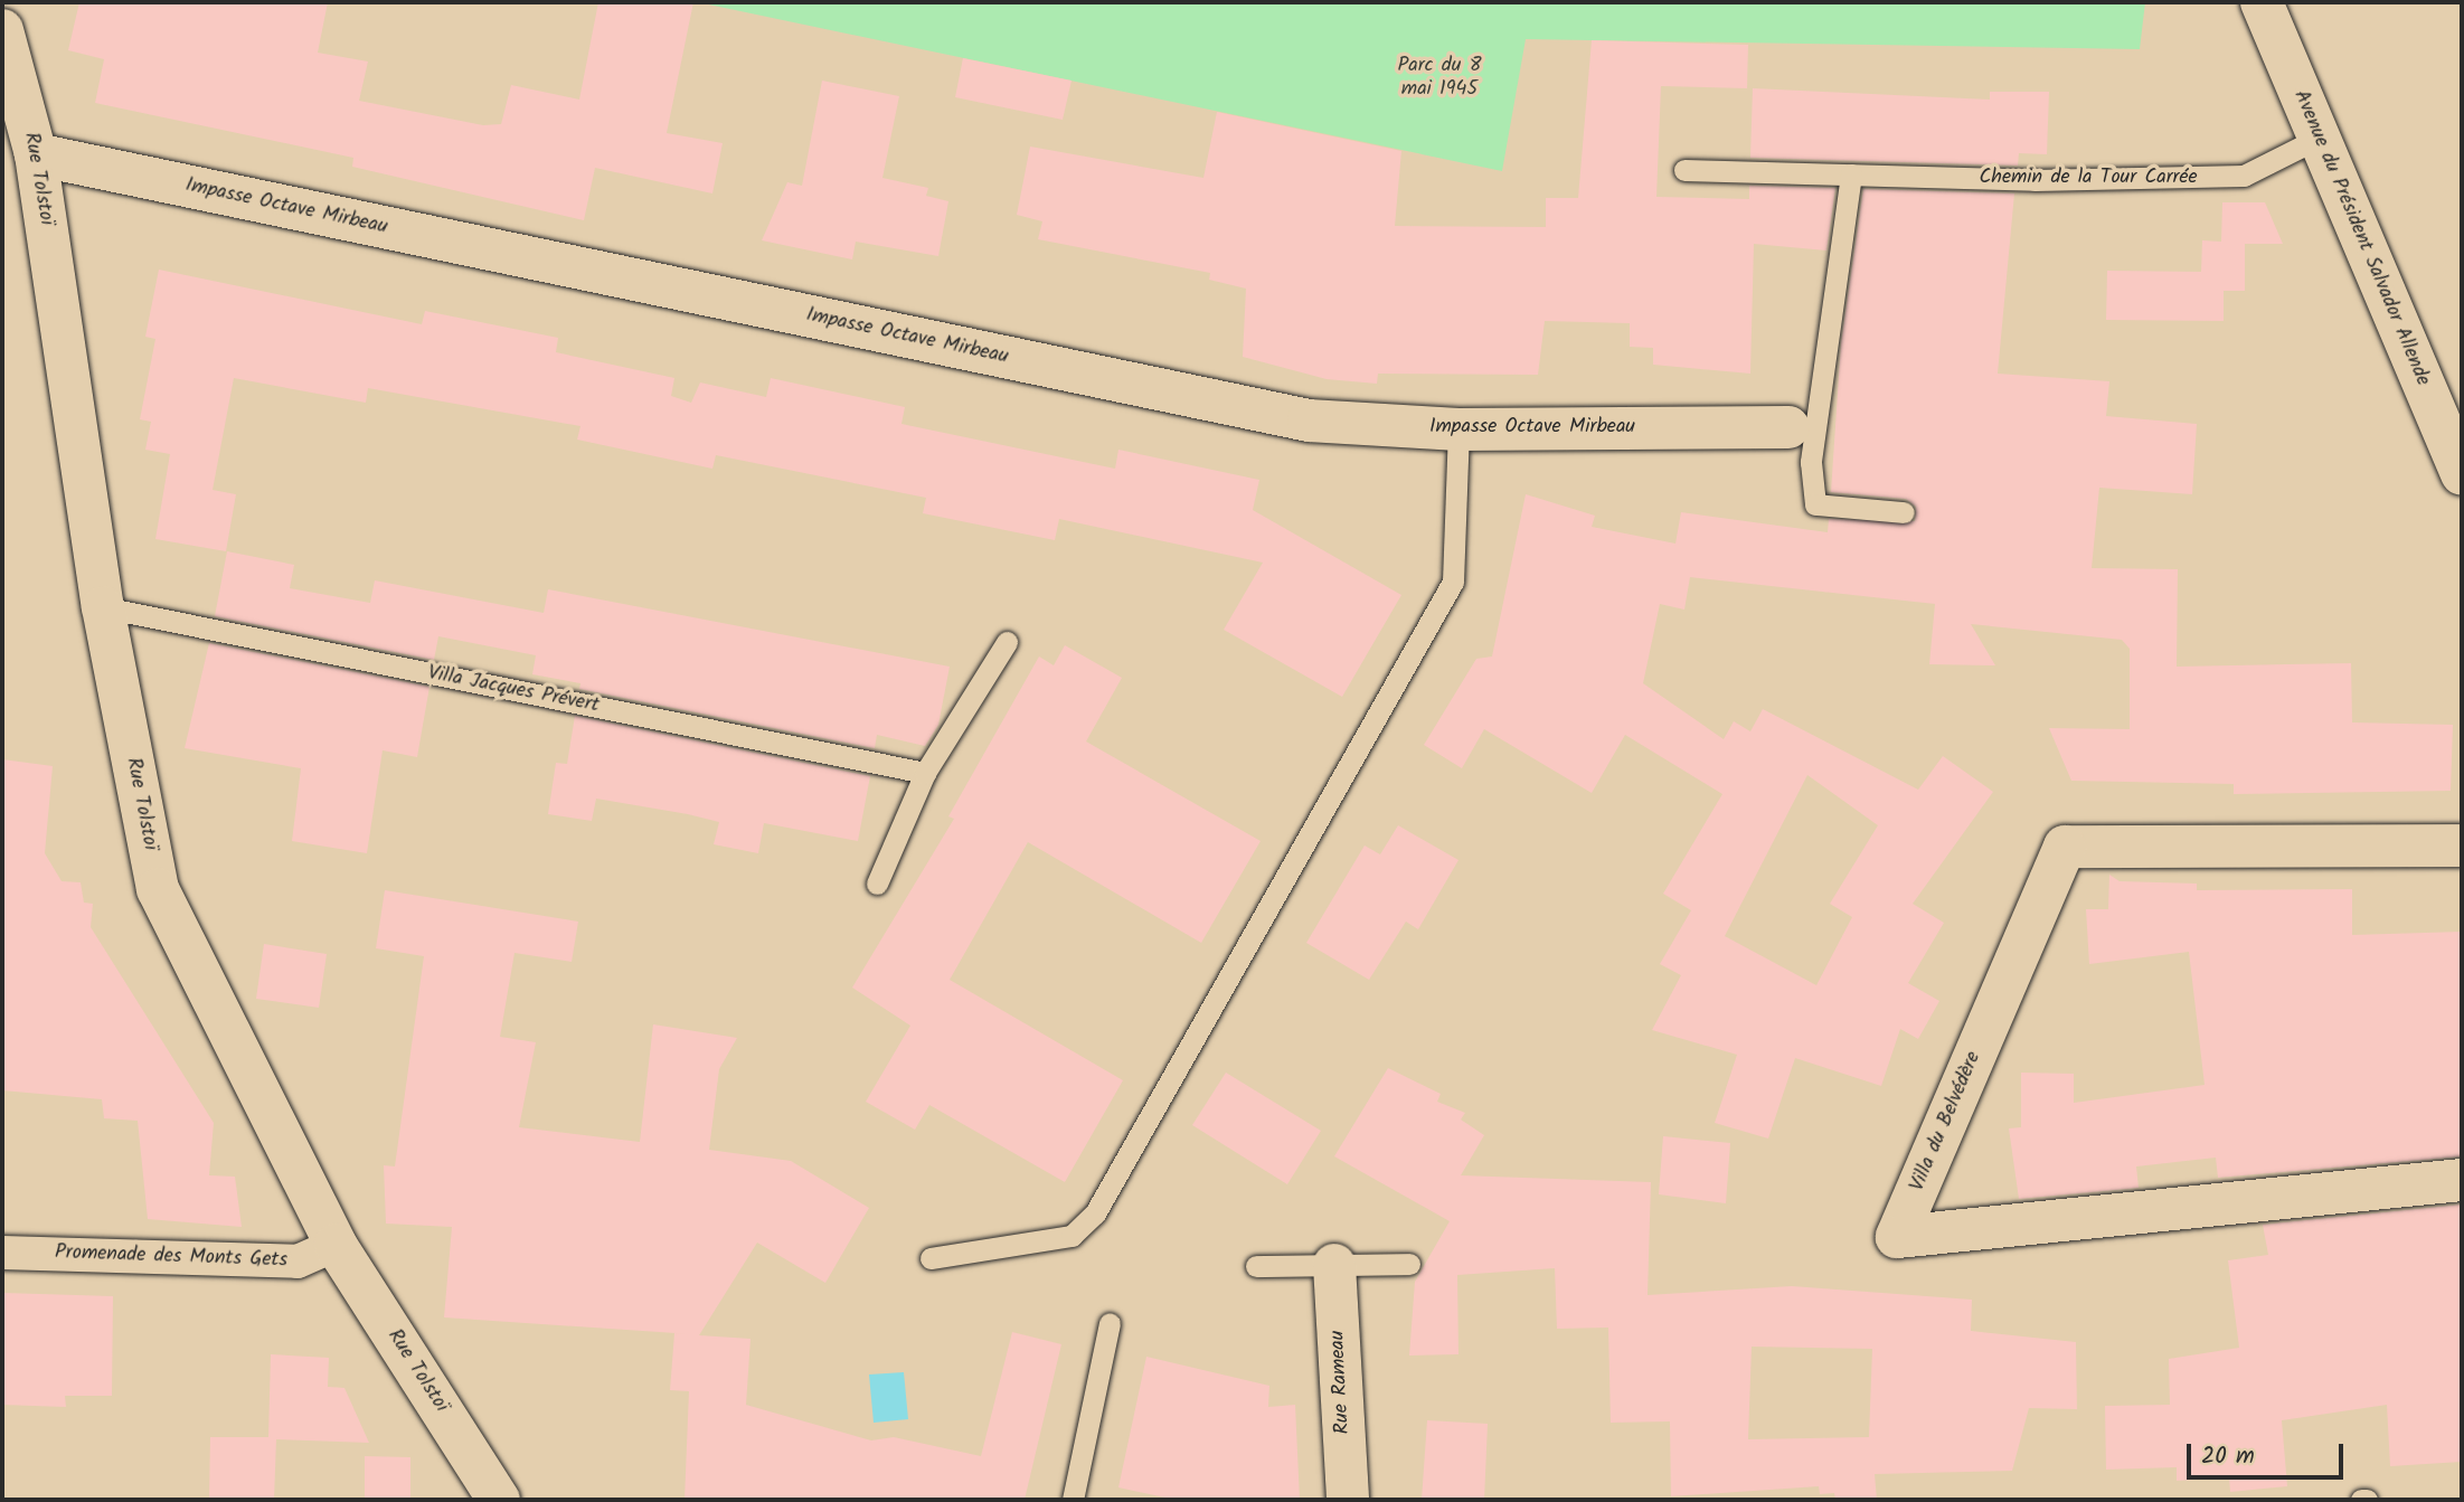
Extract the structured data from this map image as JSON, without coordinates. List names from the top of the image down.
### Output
{
  "streets": {
    "street": [
      "Rue Tolstoï",
      "Impasse Octave Mirbeau",
      "Avenue du Président Salvador Allende",
      "Villa du Belvédère",
      "Promenade des Monts Gets",
      "Rue Rameau"
    ],
    "lane": ["Chemin de la Tour Carrée", "Villa Jacques Prévert"]
  },
  "crossings": [
    ["Chemin de la Tour Carrée", "Avenue du Président Salvador Allende"],
    ["Rue Tolstoï", "Impasse Octave Mirbeau"],
    ["Rue Tolstoï", "Villa Jacques Prévert"],
    ["Rue Tolstoï", "Promenade des Monts Gets"]
  ],
  "parks": ["Parc du 8 mai 1945"],
  "scale_bar": "20 m"
}
